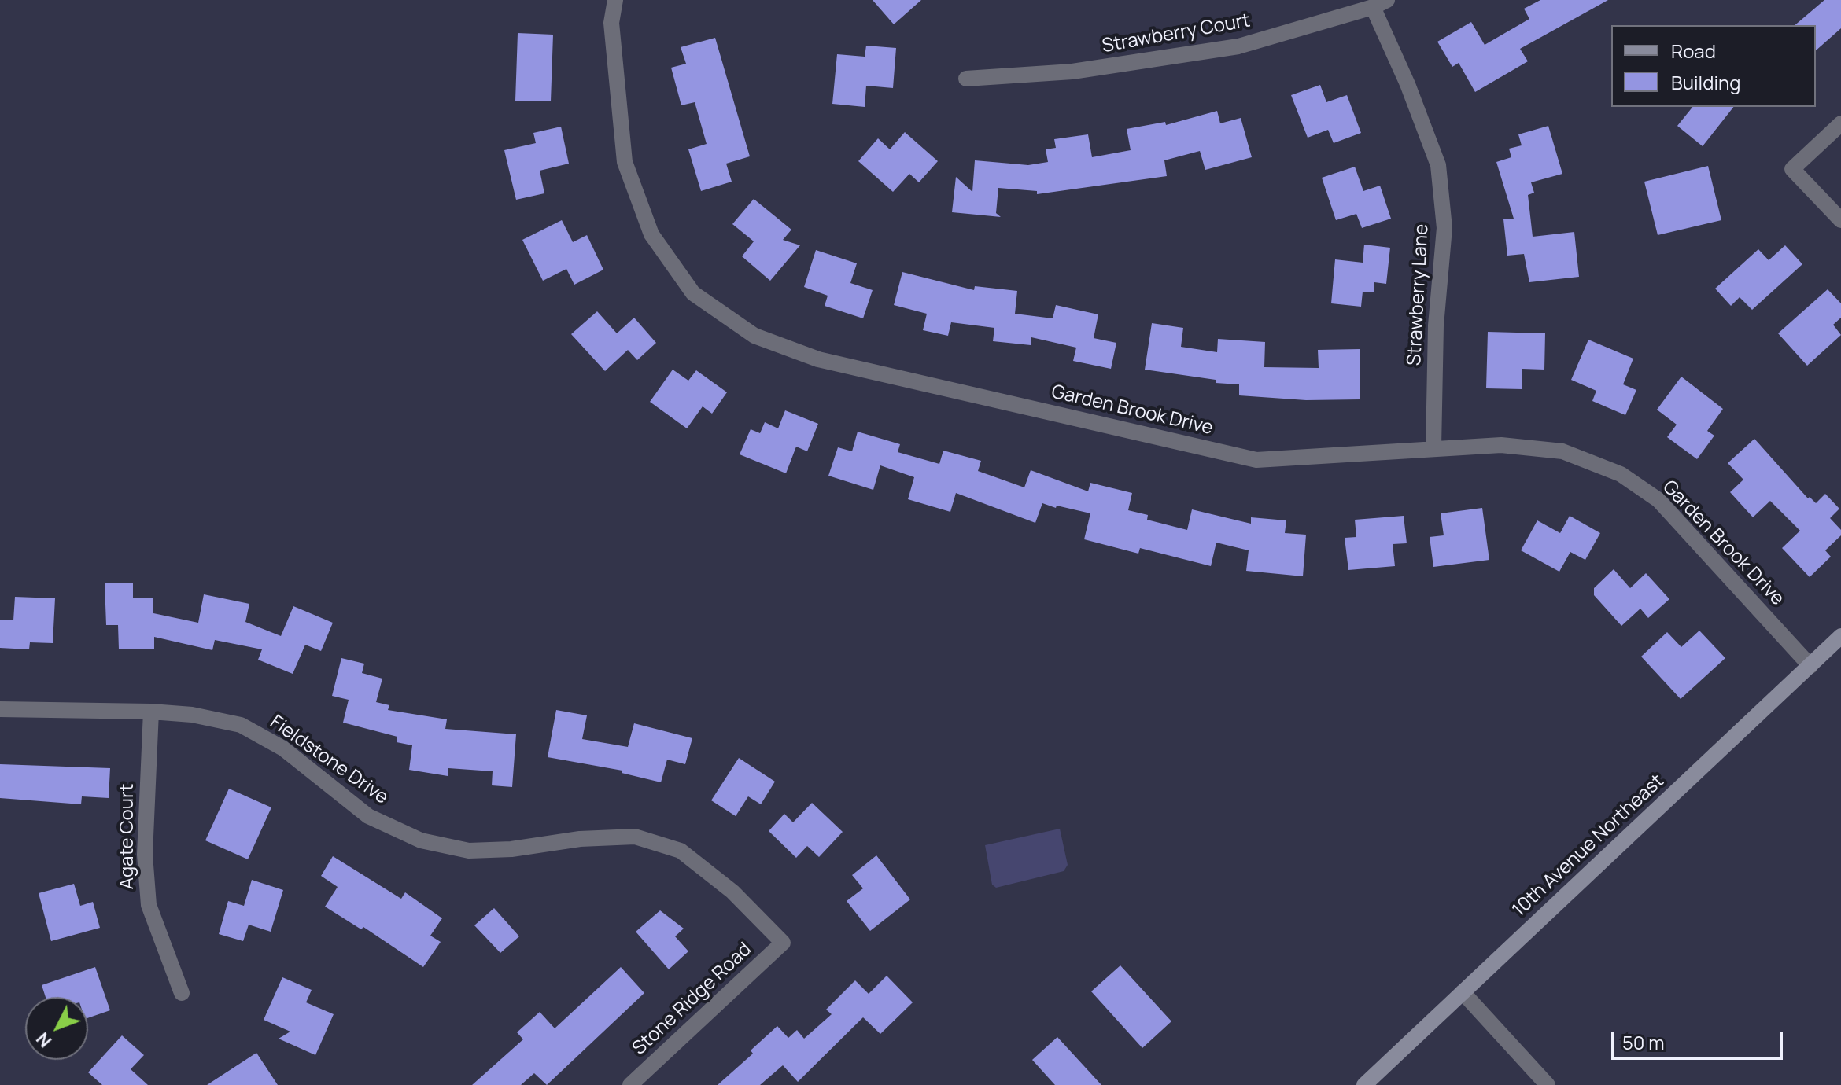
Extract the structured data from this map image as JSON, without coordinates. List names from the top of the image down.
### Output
{
  "streets": {
    "street": [
      "Strawberry Court",
      "Strawberry Lane",
      "Garden Brook Drive",
      "Fieldstone Drive",
      "Agate Court",
      "10th Avenue Northeast",
      "Stone Ridge Road"
    ]
  },
  "crossings": [
    ["Strawberry Court", "Strawberry Lane"],
    ["Strawberry Lane", "Garden Brook Drive"],
    ["Garden Brook Drive", "10th Avenue Northeast"],
    ["Fieldstone Drive", "Agate Court"],
    ["Fieldstone Drive", "Stone Ridge Road"]
  ],
  "legend": ["Road", "Building"],
  "scale_bar": "50 m",
  "north": "bottom left"
}
